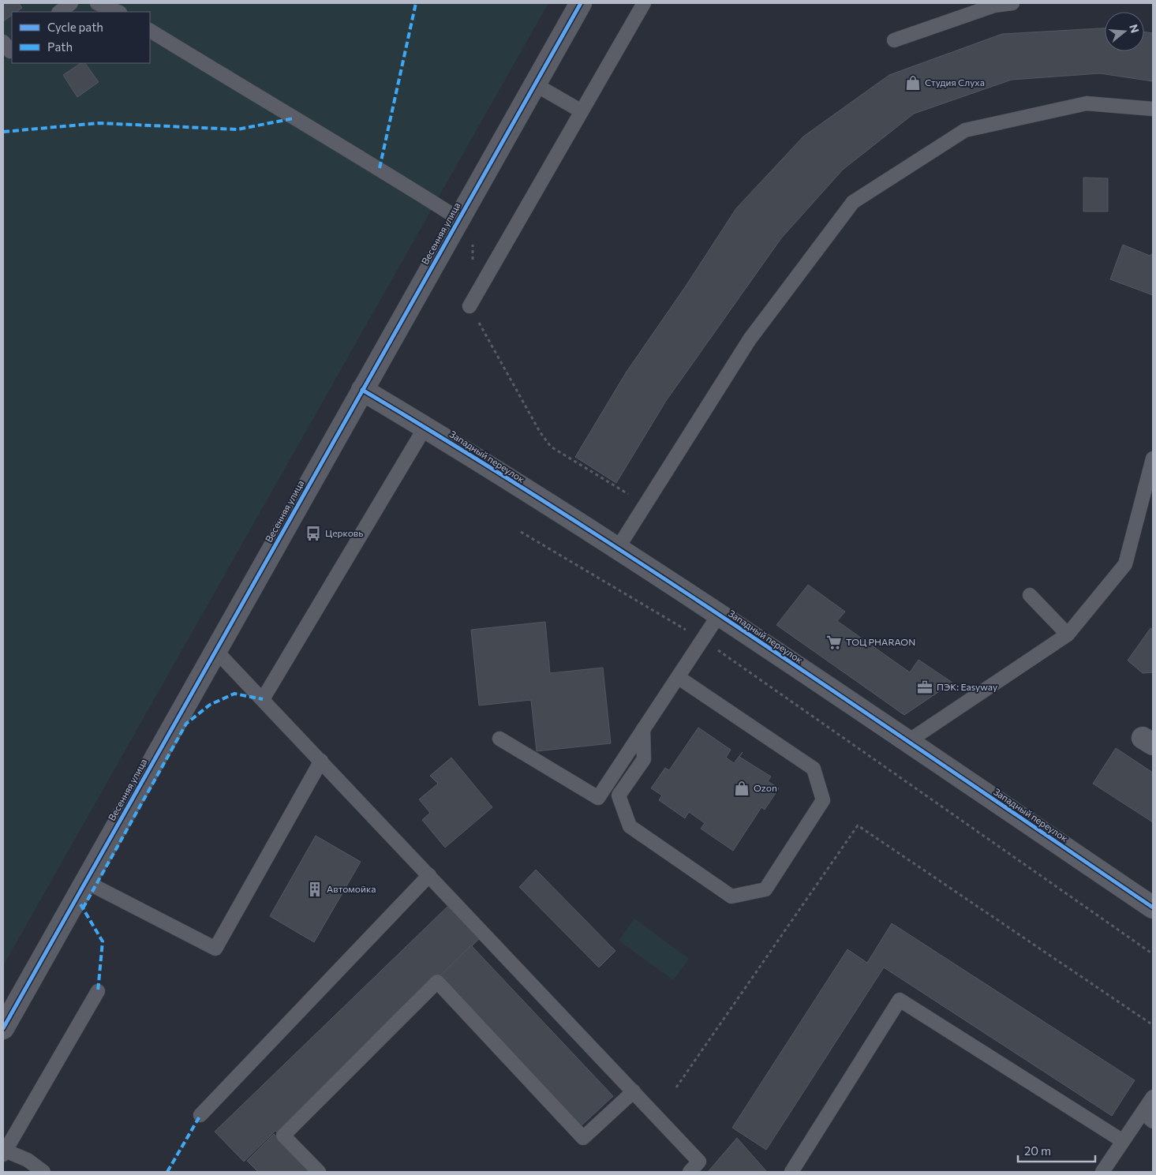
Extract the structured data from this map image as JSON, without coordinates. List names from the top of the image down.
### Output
{
  "streets": {
    "street": ["Весенняя улица", "Западный переулок"]
  },
  "crossings": [
    ["Весенняя улица", "Западный переулок"]
  ],
  "places": {
    "shop": ["Студия Слуха", "Ozon"],
    "bus stop": ["Церковь"],
    "supermarket": ["ТОЦ PHARAON"],
    "office": ["ПЭК: Easyway"],
    "building": ["Автомойка"]
  },
  "legend": ["Cycle path", "Path"],
  "scale_bar": "20 m",
  "north": "right"
}
